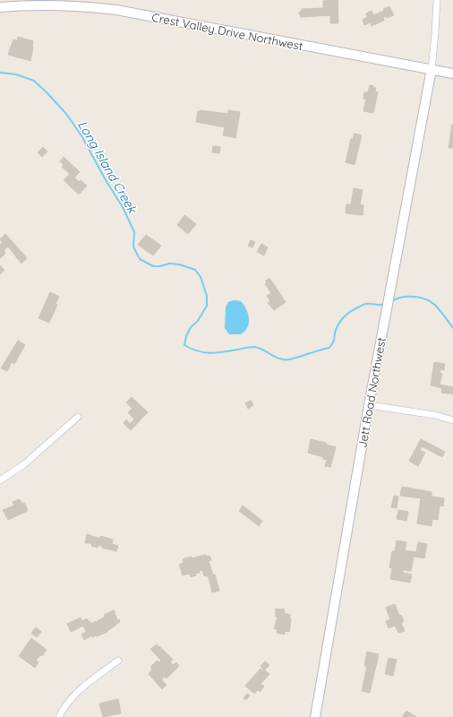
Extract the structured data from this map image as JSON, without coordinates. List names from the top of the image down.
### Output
{
  "streets": {
    "street": ["Crest Valley Drive Northwest", "Jett Road Northwest"]
  },
  "crossings": [
    ["Crest Valley Drive Northwest", "Jett Road Northwest"]
  ],
  "water": ["Long Island Creek"]
}
